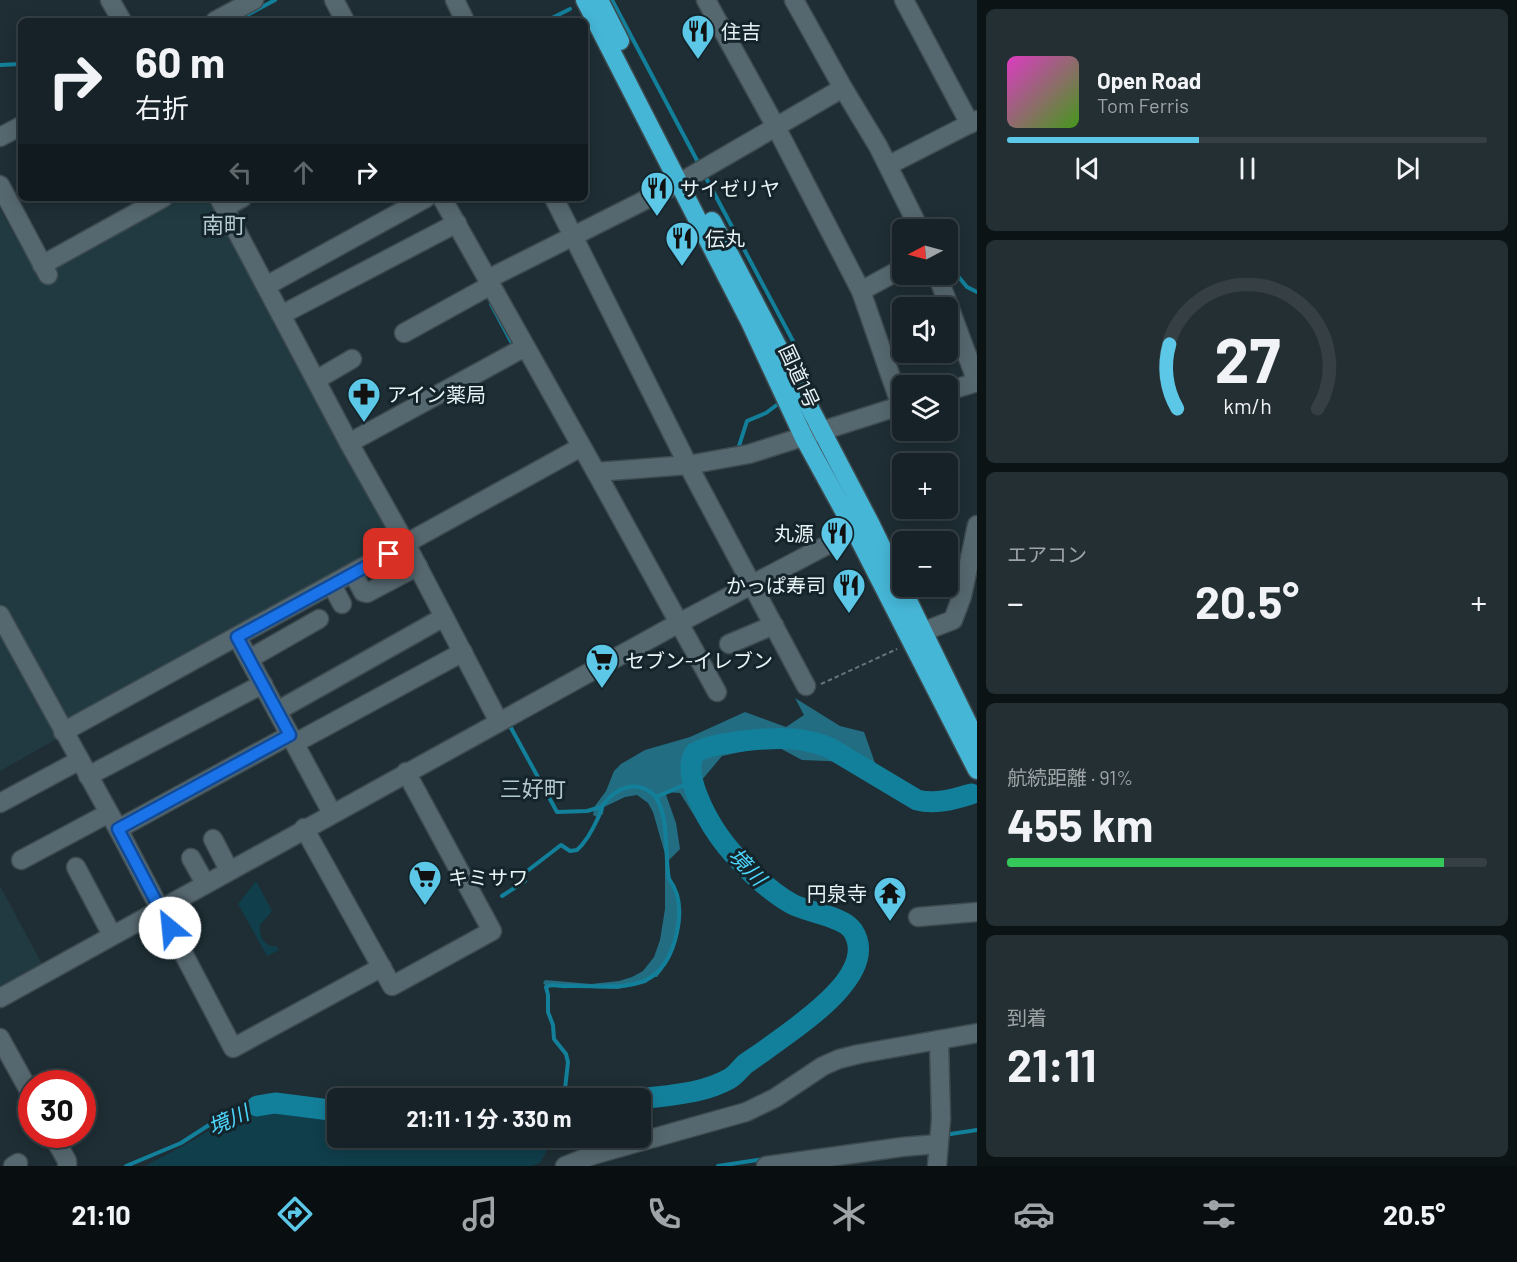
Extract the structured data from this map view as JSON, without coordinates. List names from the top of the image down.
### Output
{
  "streets": {
    "highway": ["国道1号"]
  },
  "districts": ["南町", "三好町"],
  "water": ["境川"],
  "places": {
    "restaurant": [
      "住吉",
      "サイゼリヤ",
      "伝丸",
      "丸源",
      "かっぱ寿司"
    ],
    "pharmacy": ["アイン薬局"],
    "supermarket": ["セブン-イレブン", "キミサワ"],
    "temple": ["円泉寺"]
  },
  "north": "left",
  "page": {
    "turn": ["60 m", "右折"],
    "song": ["Open Road", "Tom Ferris"],
    "map_buttons": ["+", "−"],
    "tile": [
      "エアコン",
      ["航続距離 · 91%", "455 km"],
      ["到着", "21:11"]
    ],
    "heat": ["−", "20.5°", "+"],
    "limit": "30",
    "trip": "21:11 · 1 分 · 330 m",
    "tabs": ["21:10", "20.5°"],
    "gauge": ["27", "km/h"]
  }
}
